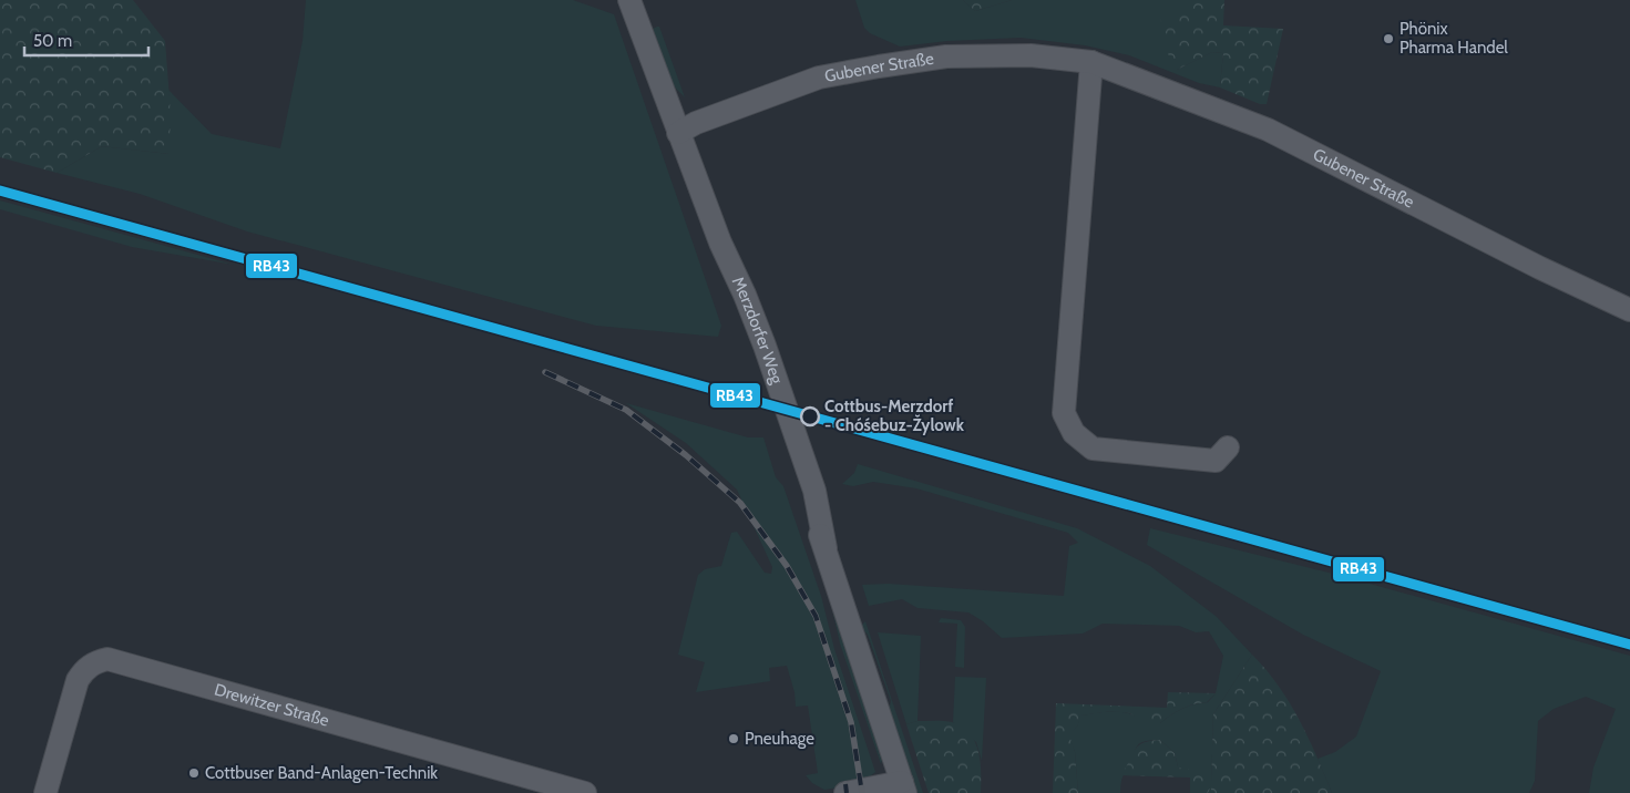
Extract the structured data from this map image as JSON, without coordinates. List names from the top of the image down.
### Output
{
  "streets": {
    "street": ["Gubener Straße", "Merzdorfer Weg", "Drewitzer Straße"]
  },
  "crossings": [
    ["Gubener Straße", "Merzdorfer Weg"]
  ],
  "places": [
    "Phönix Pharma Handel",
    "Cottbus-Merzdorf - Chóśebuz-Žylowk",
    "Pneuhage",
    "Cottbuser Band-Anlagen-Technik"
  ],
  "lines": ["transit line RB43"],
  "scale_bar": "50 m"
}
